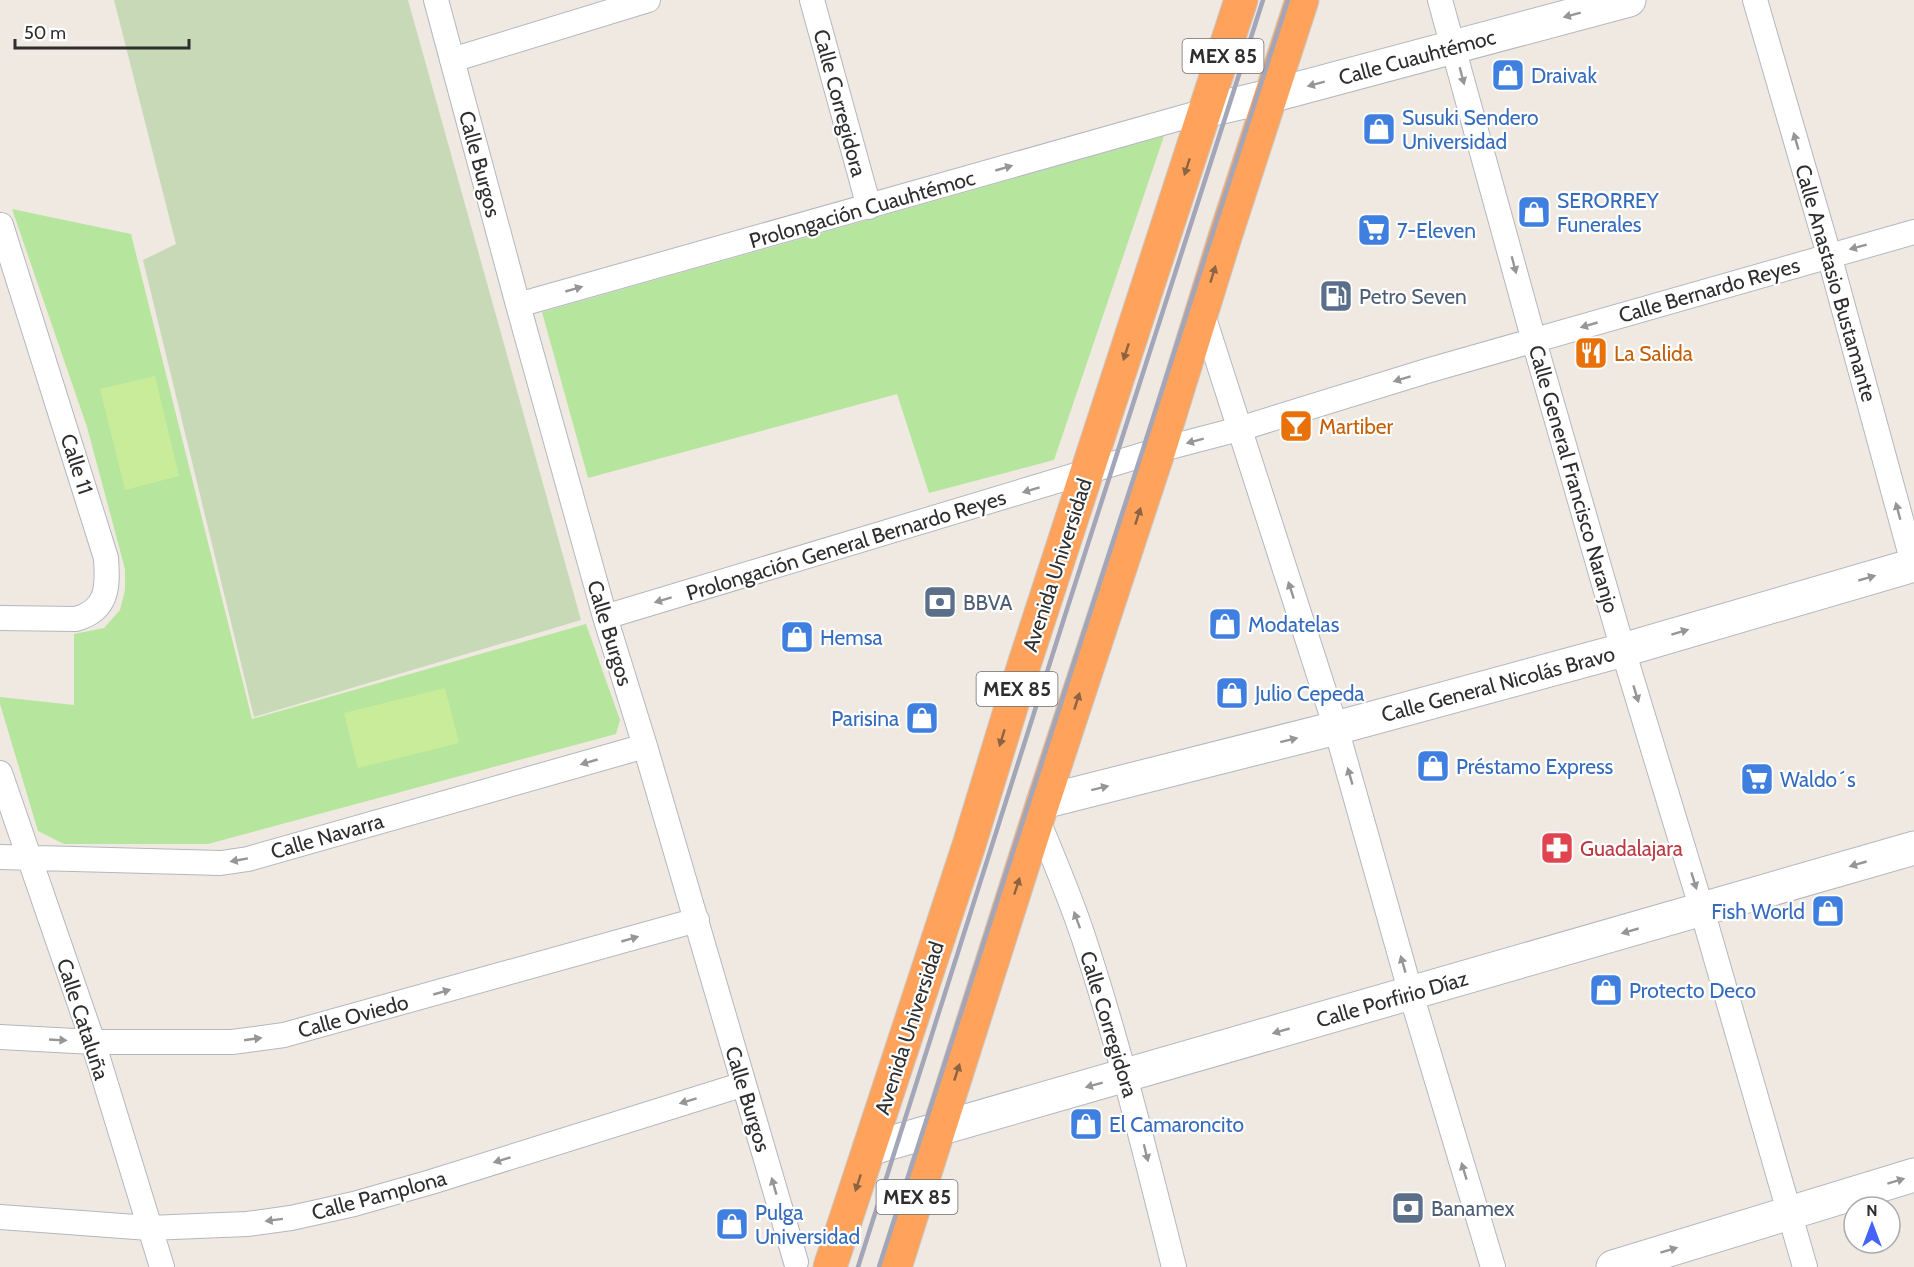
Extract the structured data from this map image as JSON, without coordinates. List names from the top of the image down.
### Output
{
  "streets": {
    "highway": ["MEX 85", "Avenida Universidad"],
    "street": [
      "Calle Cuauhtémoc",
      "Calle Corregidora",
      "Calle Burgos",
      "Prolongación Cuauhtémoc",
      "Calle Anastasio Bustamante",
      "Calle Bernardo Reyes",
      "Calle 11",
      "Calle General Francisco Naranjo",
      "Prolongación General Bernardo Reyes",
      "Calle General Nicolás Bravo",
      "Calle Navarra",
      "Calle Porfirio Díaz",
      "Calle Oviedo",
      "Calle Cataluña",
      "Calle Pamplona"
    ]
  },
  "crossings": [
    ["MEX 85", "Calle Cuauhtémoc"],
    ["MEX 85", "Calle Corregidora"],
    ["MEX 85", "Calle Bernardo Reyes"],
    ["MEX 85", "Prolongación General Bernardo Reyes"],
    ["MEX 85", "Calle General Nicolás Bravo"],
    ["MEX 85", "Calle Porfirio Díaz"],
    ["Calle Cuauhtémoc", "Prolongación Cuauhtémoc"],
    ["Calle Cuauhtémoc", "Calle General Francisco Naranjo"],
    ["Calle Cuauhtémoc", "Avenida Universidad"],
    ["Calle Corregidora", "Prolongación Cuauhtémoc"],
    ["Calle Corregidora", "Calle General Nicolás Bravo"],
    ["Calle Corregidora", "Calle Porfirio Díaz"],
    ["Calle Burgos", "Prolongación Cuauhtémoc"],
    ["Calle Burgos", "Prolongación General Bernardo Reyes"],
    ["Calle Burgos", "Calle Navarra"],
    ["Calle Burgos", "Calle Oviedo"],
    ["Calle Burgos", "Calle Pamplona"],
    ["Prolongación Cuauhtémoc", "Avenida Universidad"],
    ["Calle Anastasio Bustamante", "Calle Bernardo Reyes"],
    ["Calle Anastasio Bustamante", "Calle General Nicolás Bravo"],
    ["Calle Bernardo Reyes", "Calle General Francisco Naranjo"],
    ["Calle Bernardo Reyes", "Prolongación General Bernardo Reyes"],
    ["Calle General Francisco Naranjo", "Calle General Nicolás Bravo"],
    ["Calle General Francisco Naranjo", "Calle Porfirio Díaz"],
    ["Prolongación General Bernardo Reyes", "Avenida Universidad"],
    ["Avenida Universidad", "Calle Porfirio Díaz"],
    ["Calle Navarra", "Calle Cataluña"],
    ["Calle Oviedo", "Calle Cataluña"],
    ["Calle Cataluña", "Calle Pamplona"]
  ],
  "one_way": [
    "Calle Cuauhtémoc",
    "Prolongación Cuauhtémoc",
    "Calle Anastasio Bustamante",
    "Calle Bernardo Reyes",
    "Calle General Francisco Naranjo",
    "Prolongación General Bernardo Reyes",
    "Calle General Nicolás Bravo",
    "Calle Navarra",
    "Calle Porfirio Díaz",
    "Calle Oviedo",
    "Calle Pamplona"
  ],
  "places": {
    "shop": [
      "Draivak",
      "Susuki Sendero Universidad",
      "SERORREY Funerales",
      "Modatelas",
      "Hemsa",
      "Julio Cepeda",
      "Parisina",
      "Préstamo Express",
      "Fish World",
      "Protecto Deco",
      "El Camaroncito",
      "Pulga Universidad"
    ],
    "supermarket": ["7-Eleven", "Waldo´s"],
    "fuel station": ["Petro Seven"],
    "restaurant": ["La Salida"],
    "bar": ["Martiber"],
    "bank": ["BBVA", "Banamex"],
    "pharmacy": ["Guadalajara"]
  },
  "scale_bar": "50 m",
  "north": "top"
}
